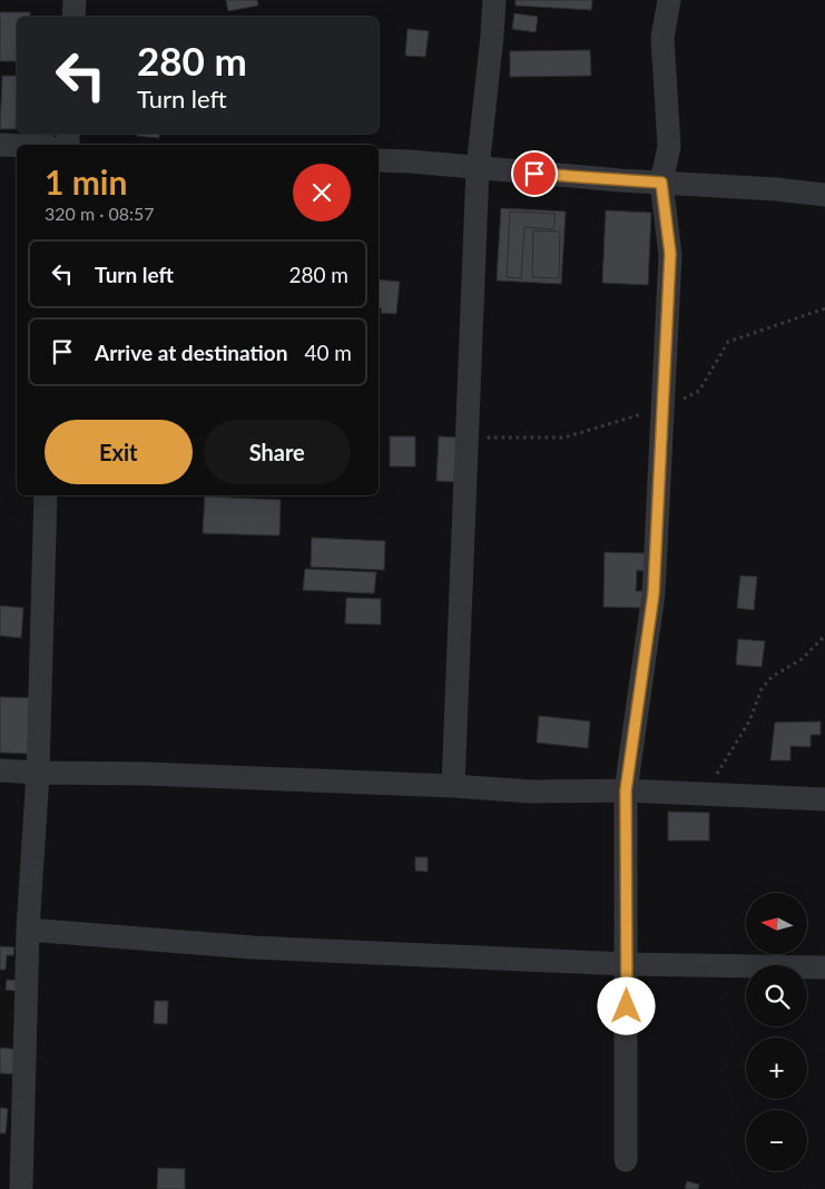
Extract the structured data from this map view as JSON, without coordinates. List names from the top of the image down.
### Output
{
  "north": "left",
  "page": {
    "turn": ["280 m", "Turn left"],
    "heading": ["1 min", "320 m · 08:57"],
    "list": [
      {
        "name": "Turn left",
        "value": "280 m"
      },
      {
        "name": "Arrive at destination",
        "value": "40 m"
      }
    ],
    "buttons": ["Exit", "Share"],
    "map_buttons": ["+", "−"]
  }
}
